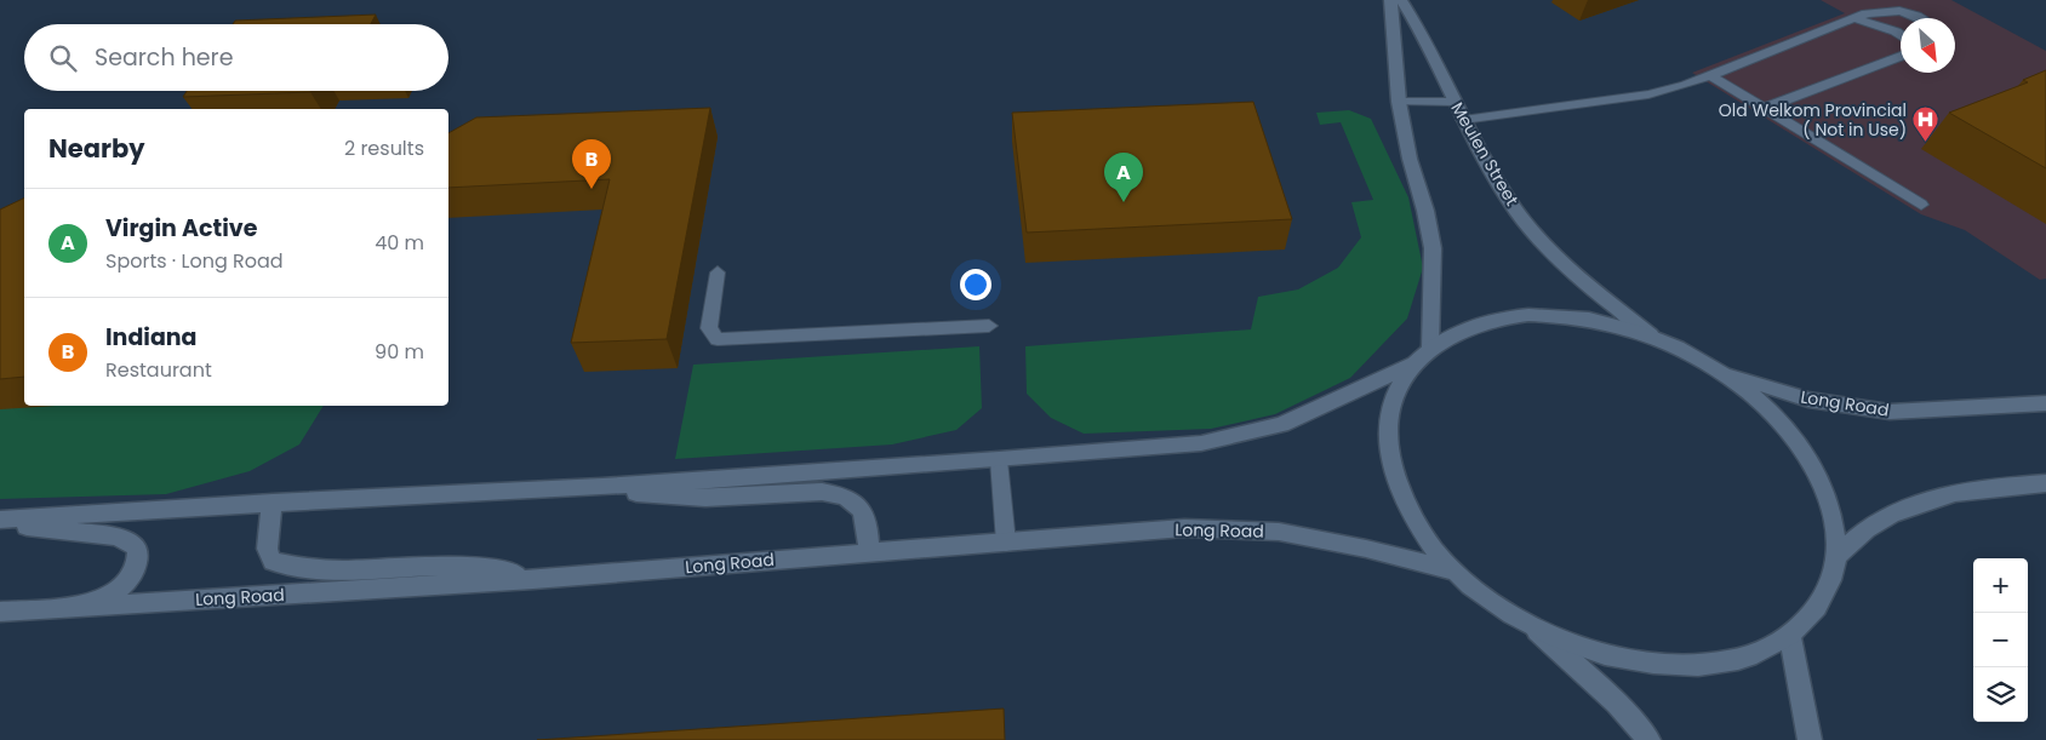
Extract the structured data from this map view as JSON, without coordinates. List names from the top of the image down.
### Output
{
  "streets": {
    "street": ["Meulen Street", "Long Road"]
  },
  "places": {
    "hospital": ["Old Welkom Provincial ( Not in Use)"]
  },
  "north": "bottom right",
  "page": {
    "search": "Search here",
    "heading": ["Nearby", "2 results"],
    "pins": ["B", "A"],
    "list": [
      {
        "mark": "A",
        "name": "Virgin Active",
        "note": "Sports · Long Road",
        "value": "40 m"
      },
      {
        "mark": "B",
        "name": "Indiana",
        "note": "Restaurant",
        "value": "90 m"
      }
    ],
    "map_buttons": ["+", "−"]
  }
}
